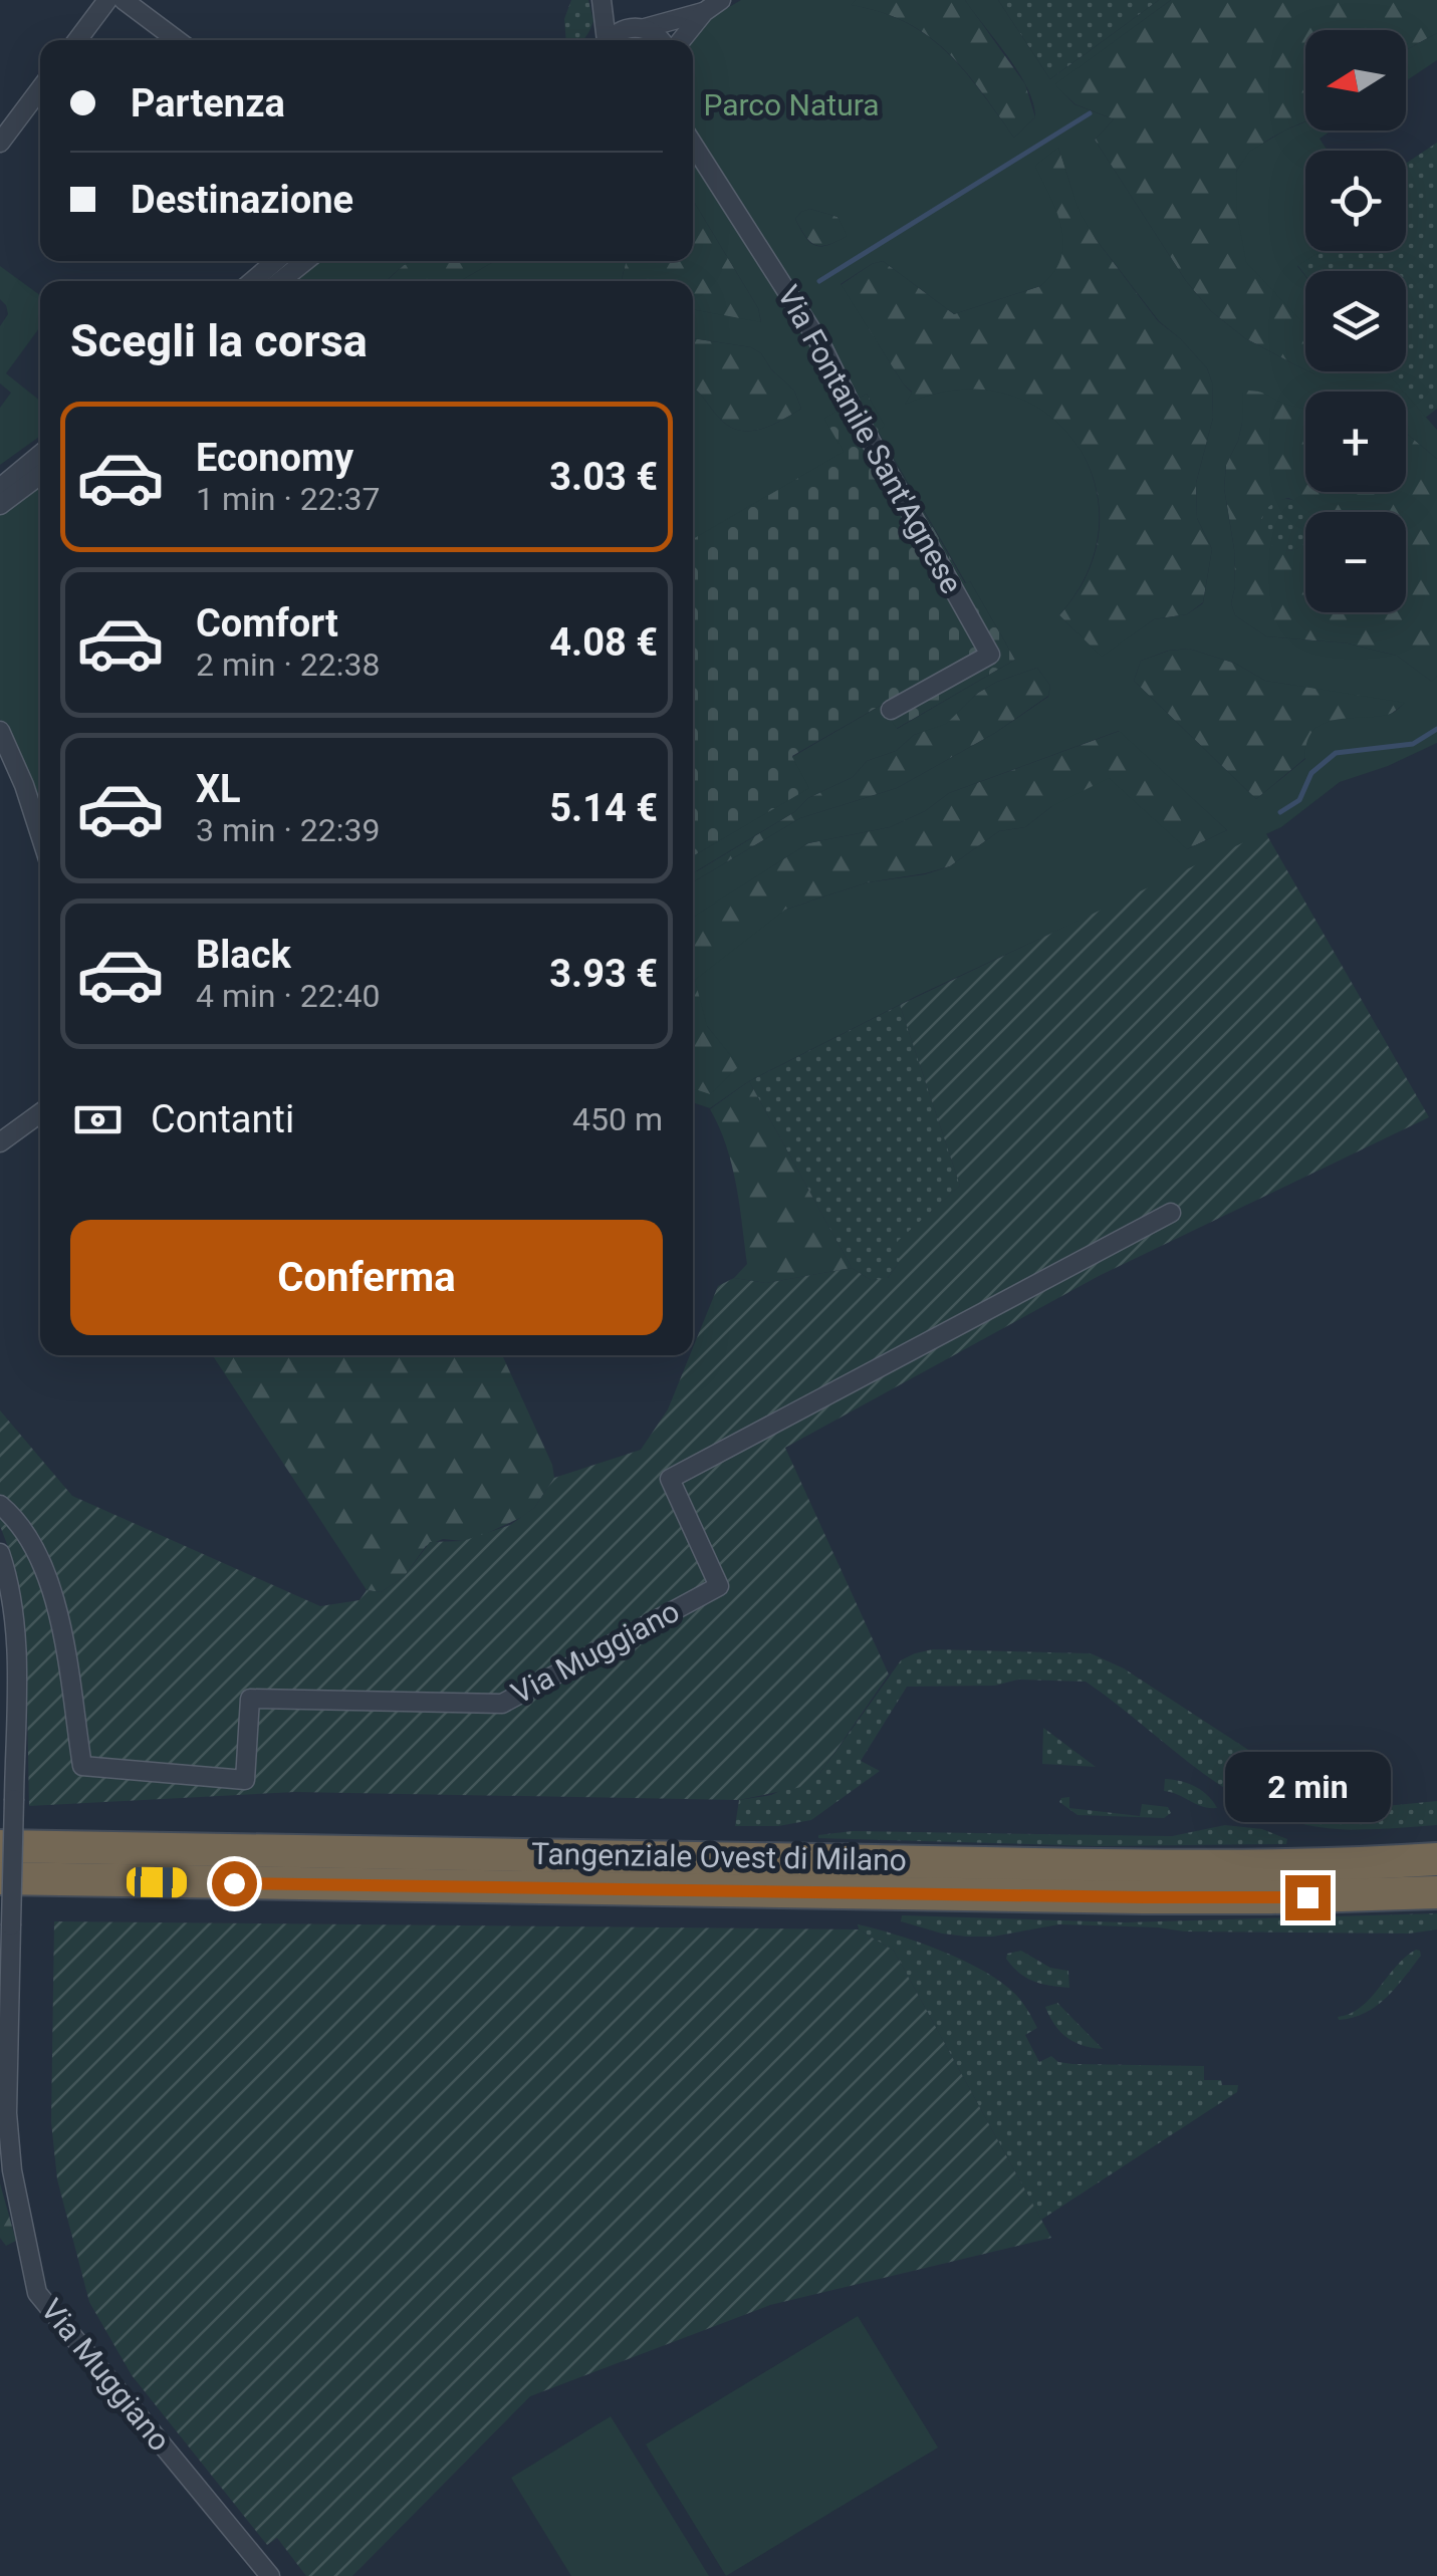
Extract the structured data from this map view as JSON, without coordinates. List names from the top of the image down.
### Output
{
  "streets": {
    "highway": ["Tangenziale Ovest di Milano"],
    "street": ["Via Fontanile Sant'Agnese", "Via Muggiano"]
  },
  "parks": ["Parco Natura"],
  "north": "left",
  "page": {
    "map_buttons": ["+", "−"],
    "banner": ["Partenza", "Destinazione"],
    "heading": "Scegli la corsa",
    "list": [
      {
        "name": "Economy",
        "note": "1 min · 22:37",
        "value": "3.03 €"
      },
      {
        "name": "Comfort",
        "note": "2 min · 22:38",
        "value": "4.08 €"
      },
      {
        "name": "XL",
        "note": "3 min · 22:39",
        "value": "5.14 €"
      },
      {
        "name": "Black",
        "note": "4 min · 22:40",
        "value": "3.93 €"
      }
    ],
    "pay": ["Contanti", "450 m"],
    "buttons": "Conferma",
    "bubble": "2 min"
  }
}
